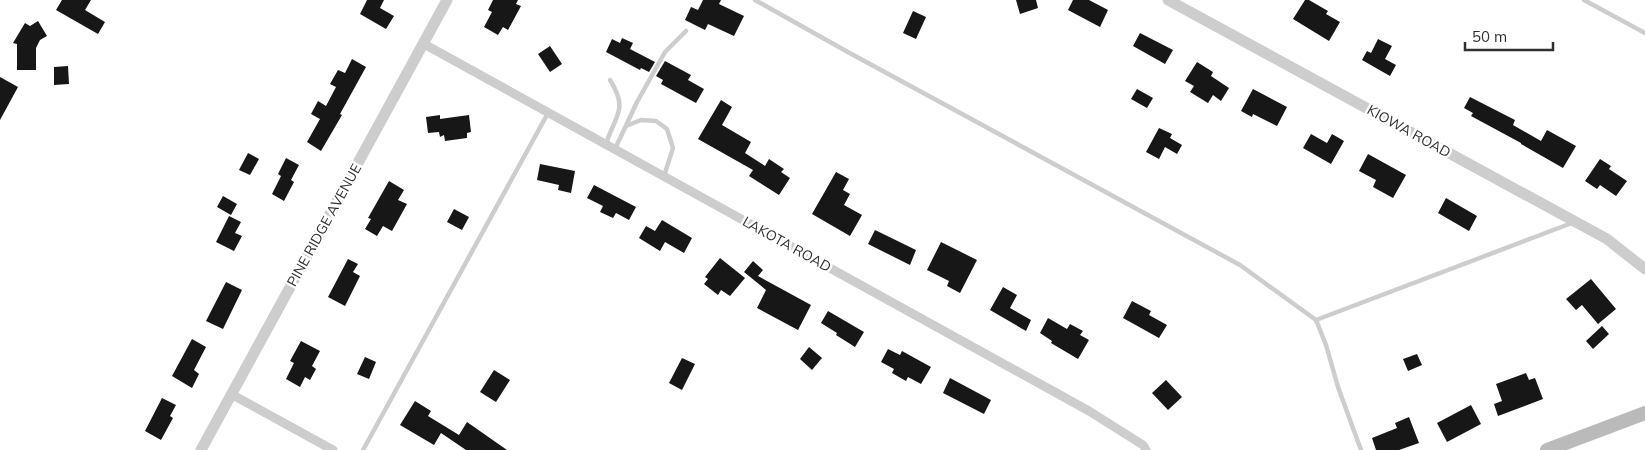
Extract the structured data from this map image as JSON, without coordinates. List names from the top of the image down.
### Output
{
  "streets": {
    "street": ["KIOWA ROAD", "PINE RIDGE AVENUE", "LAKOTA ROAD"]
  },
  "crossings": [
    ["PINE RIDGE AVENUE", "LAKOTA ROAD"]
  ],
  "scale_bar": "50 m"
}
